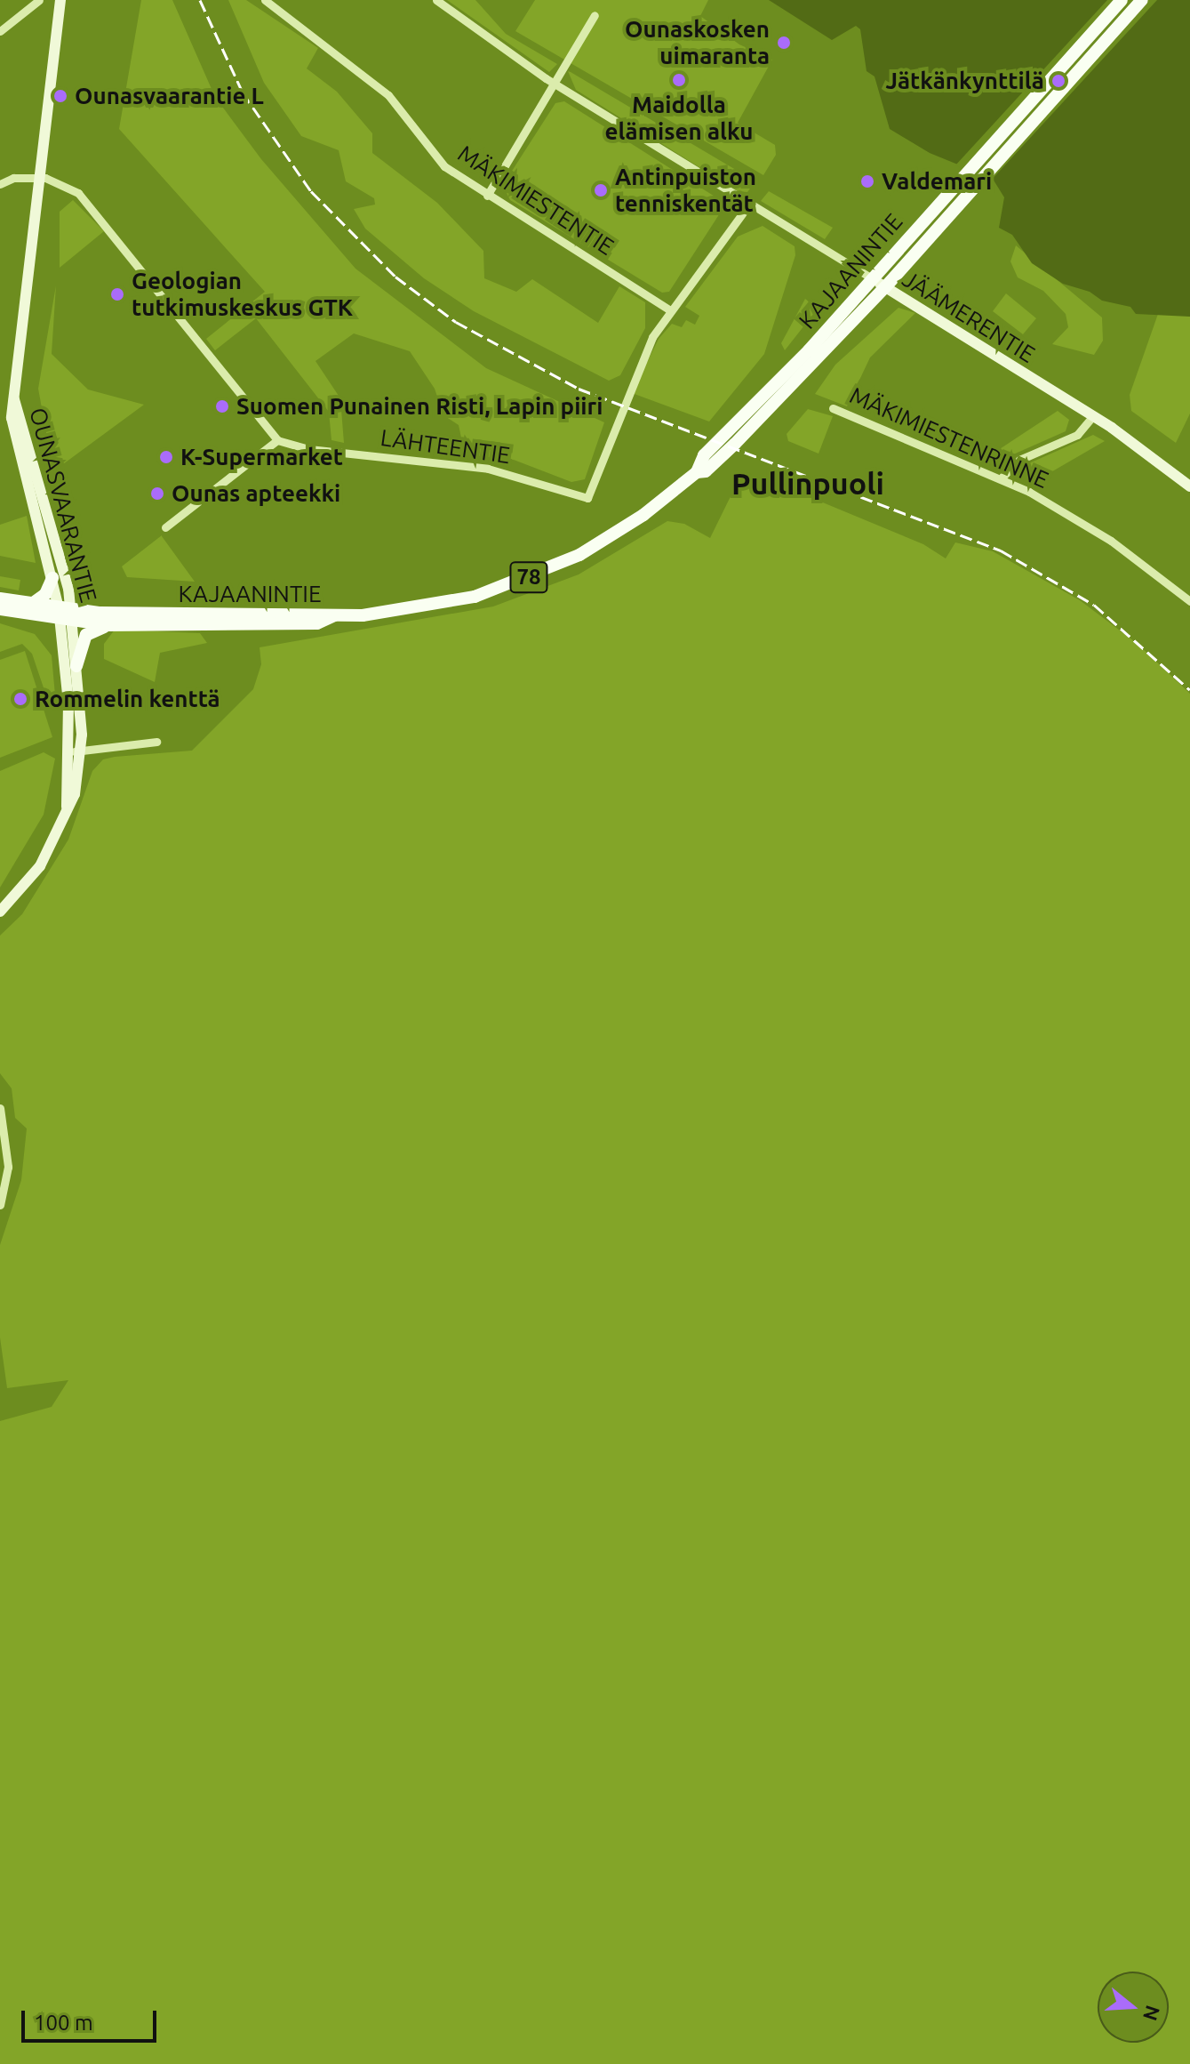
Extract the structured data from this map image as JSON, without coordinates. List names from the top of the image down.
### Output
{
  "streets": {
    "main road": ["KAJAANINTIE", "78"],
    "street": [
      "MÄKIMIESTENTIE",
      "JÄÄMERENTIE",
      "MÄKIMIESTENRINNE",
      "LÄHTEENTIE",
      "OUNASVAARANTIE"
    ]
  },
  "crossings": [
    ["MÄKIMIESTENTIE", "LÄHTEENTIE"],
    ["KAJAANINTIE", "JÄÄMERENTIE"],
    ["KAJAANINTIE", "OUNASVAARANTIE"],
    ["KAJAANINTIE", "78"],
    ["JÄÄMERENTIE", "LÄHTEENTIE"],
    ["JÄÄMERENTIE", "78"]
  ],
  "districts": ["Pullinpuoli"],
  "places": [
    "Ounaskosken uimaranta",
    "Maidolla elämisen alku",
    "Jätkänkynttilä",
    "Ounasvaarantie L",
    "Valdemari",
    "Antinpuiston tenniskentät",
    "Geologian tutkimuskeskus GTK",
    "Suomen Punainen Risti, Lapin piiri",
    "K-Supermarket",
    "Ounas apteekki",
    "Rommelin kenttä"
  ],
  "scale_bar": "100 m",
  "north": "right"
}
